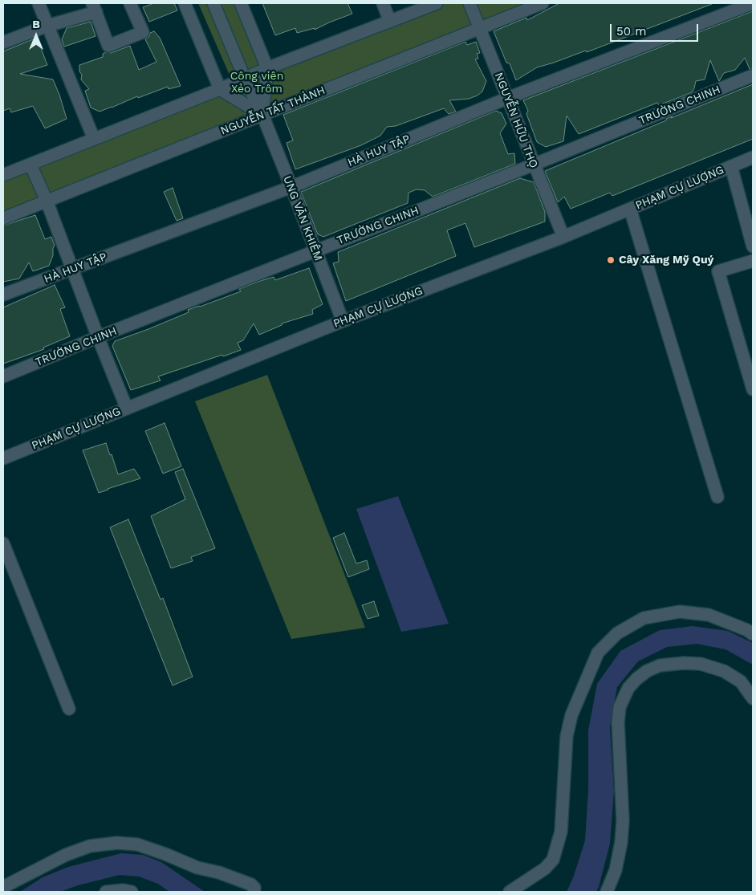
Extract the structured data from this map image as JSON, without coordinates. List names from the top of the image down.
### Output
{
  "streets": {
    "street": [
      "TRƯỜNG CHINH",
      "NGUYỄN TẤT THÀNH",
      "NGUYỄN HỮU THỌ",
      "HÀ HUY TẬP",
      "PHẠM CỰ LƯỢNG",
      "UNG VĂN KHIÊM"
    ]
  },
  "crossings": [
    ["TRƯỜNG CHINH", "NGUYỄN HỮU THỌ"],
    ["TRƯỜNG CHINH", "UNG VĂN KHIÊM"],
    ["NGUYỄN TẤT THÀNH", "NGUYỄN HỮU THỌ"],
    ["NGUYỄN TẤT THÀNH", "UNG VĂN KHIÊM"],
    ["NGUYỄN HỮU THỌ", "HÀ HUY TẬP"],
    ["NGUYỄN HỮU THỌ", "PHẠM CỰ LƯỢNG"],
    ["HÀ HUY TẬP", "UNG VĂN KHIÊM"],
    ["PHẠM CỰ LƯỢNG", "UNG VĂN KHIÊM"]
  ],
  "parks": ["Công viên Xẻo Trôm"],
  "places": ["Cây Xăng Mỹ Quý"],
  "scale_bar": "50 m",
  "north": "top"
}
